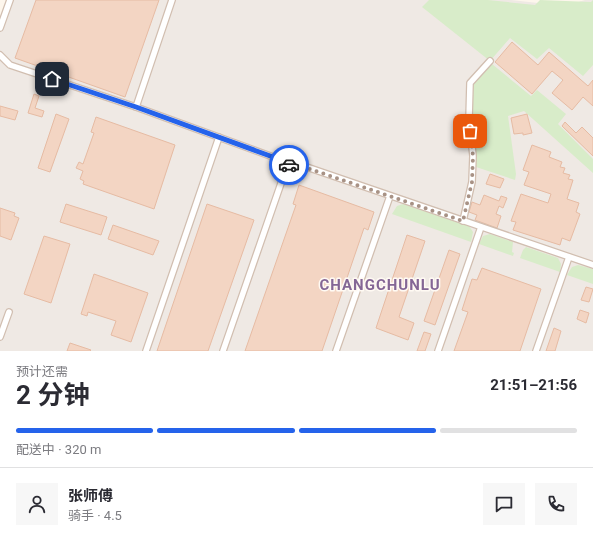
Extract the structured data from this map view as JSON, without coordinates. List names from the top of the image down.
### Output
{
  "districts": ["CHANGCHUNLU"],
  "page": {
    "heading": ["2 分钟", "预计还需", "21:51–21:56"],
    "panel": ["张师傅", "骑手 · 4.5"],
    "bar": "配送中 · 320 m"
  }
}
